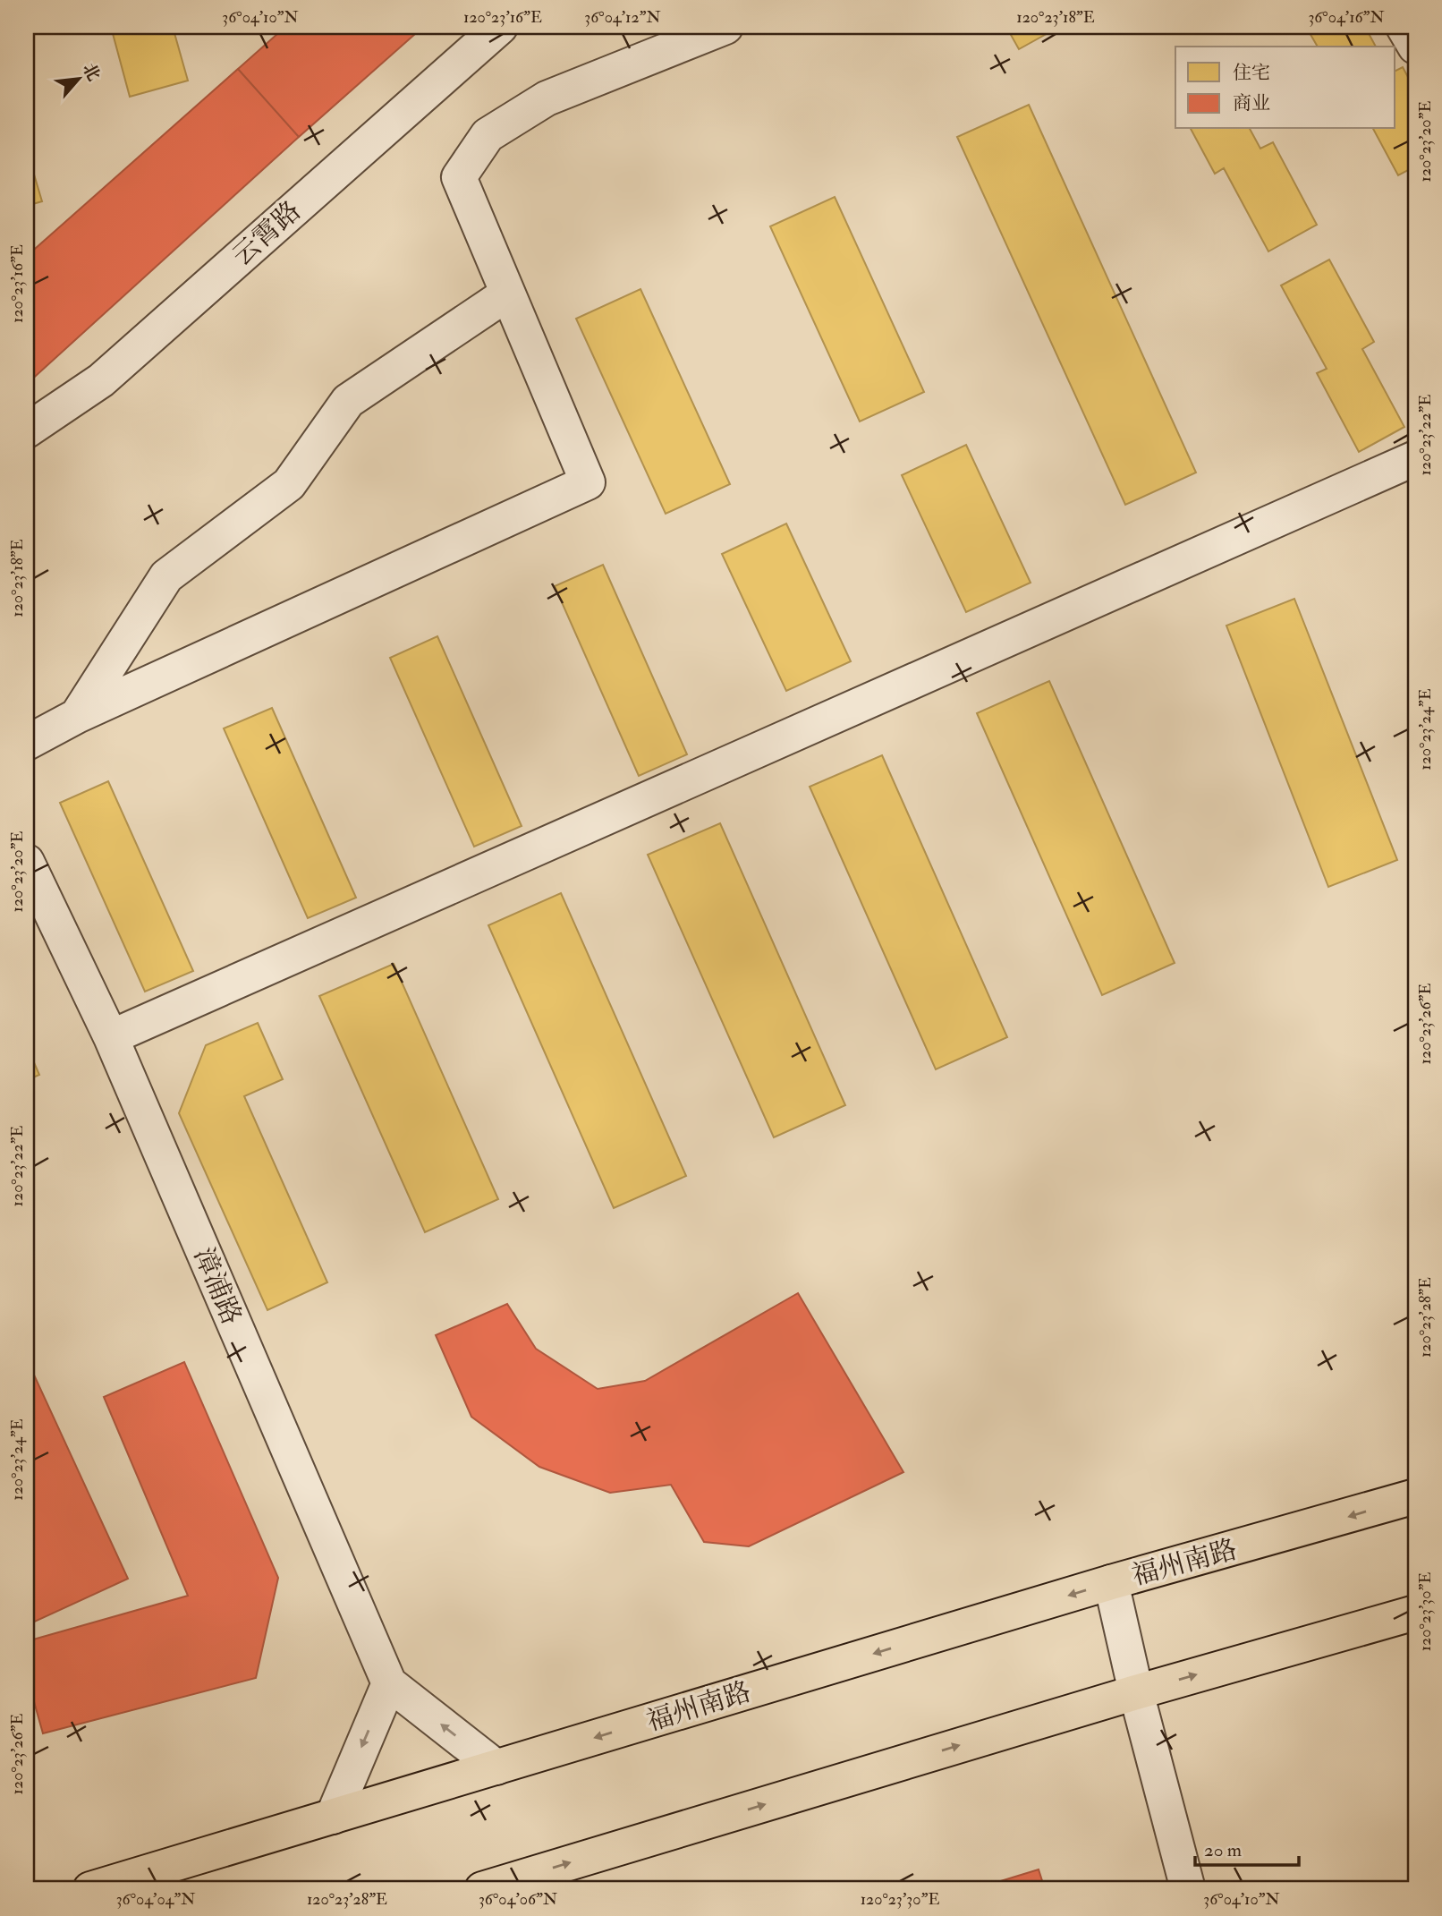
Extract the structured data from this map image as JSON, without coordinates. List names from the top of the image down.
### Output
{
  "streets": {
    "main road": ["福州南路"],
    "street": ["云霄路", "漳浦路"]
  },
  "legend": ["住宅", "商业"],
  "scale_bar": "20 m",
  "north": "top right",
  "coordinates": [
    "36°04'10\"N",
    "120°23'16\"E",
    "36°04'12\"N",
    "120°23'18\"E",
    "36°04'16\"N",
    "120°23'20\"E",
    "120°23'22\"E",
    "120°23'24\"E",
    "120°23'26\"E",
    "120°23'28\"E",
    "120°23'30\"E",
    "36°04'04\"N",
    "36°04'06\"N"
  ]
}
